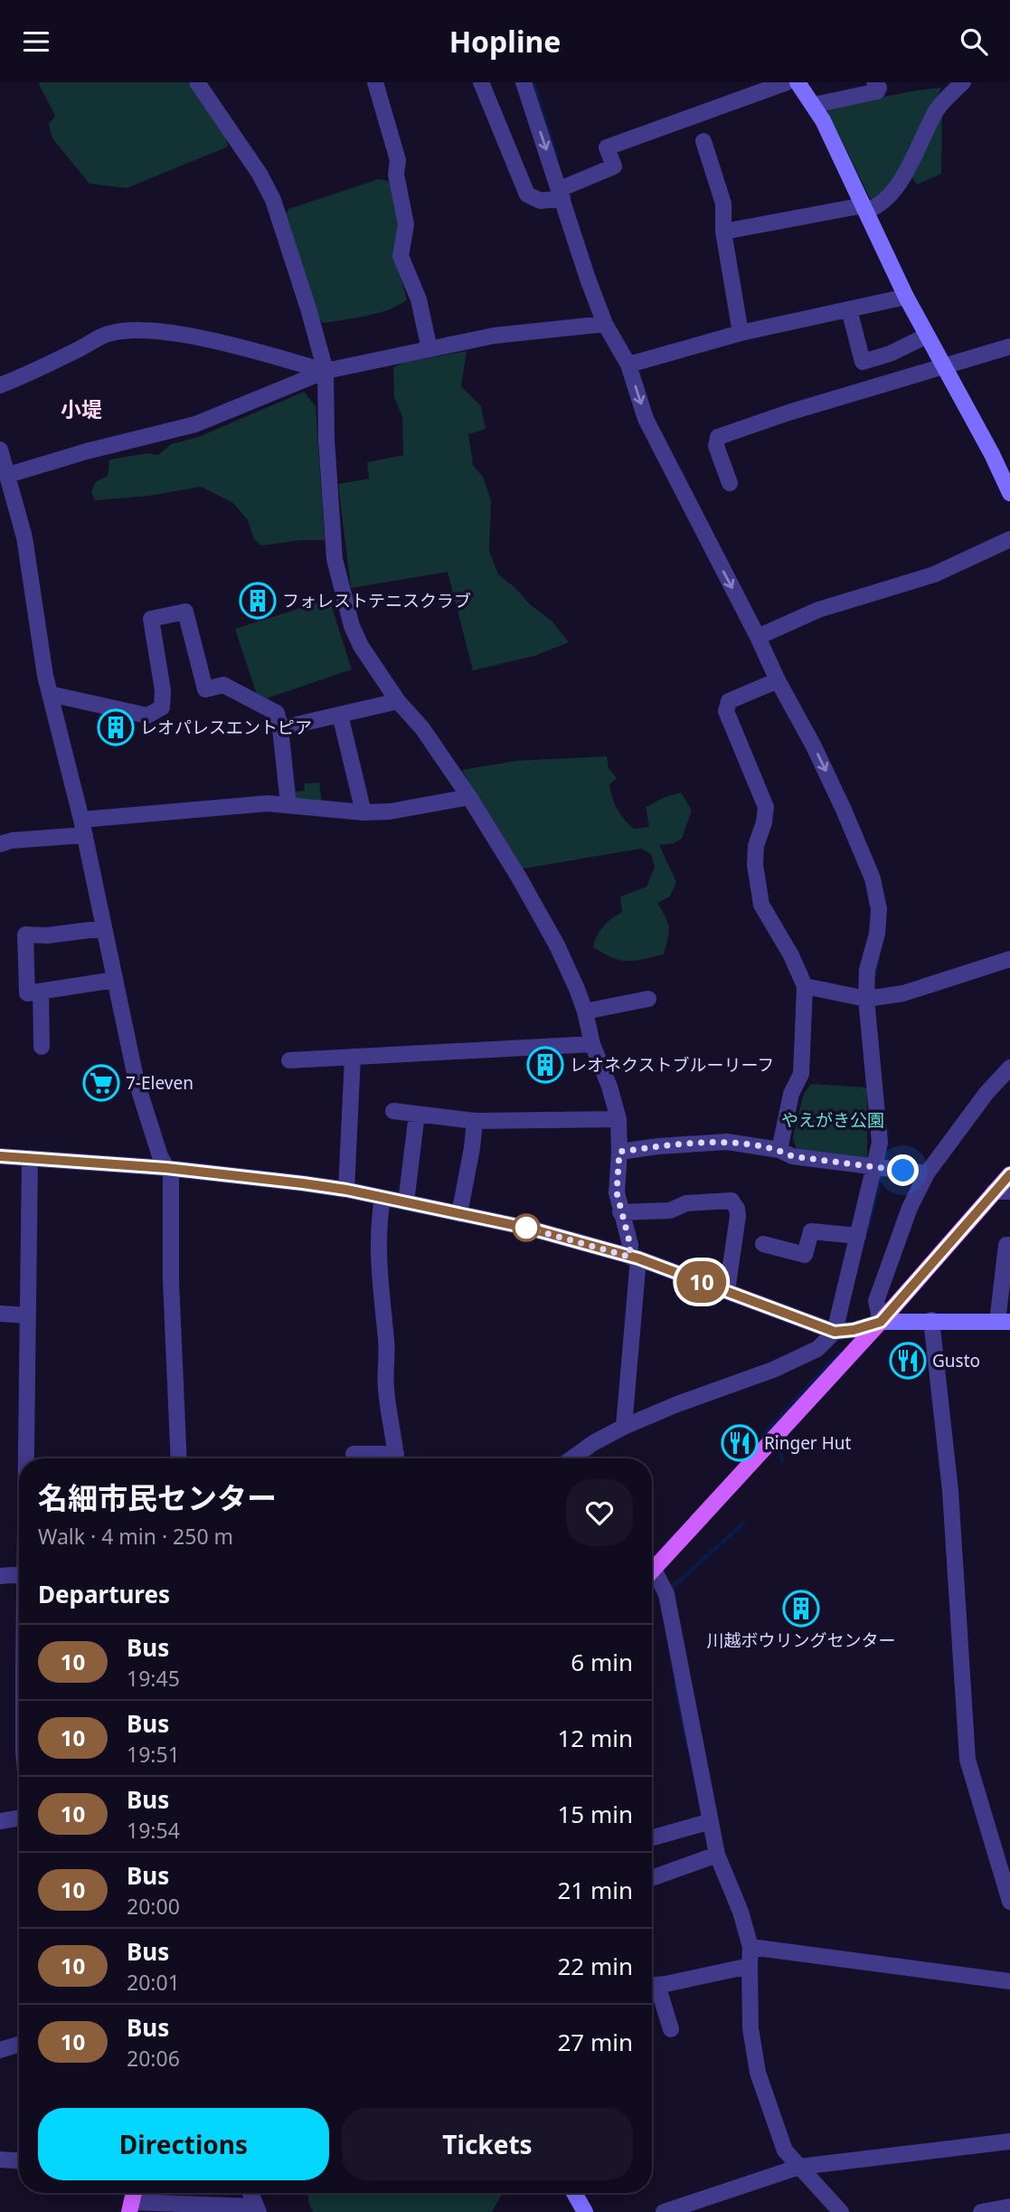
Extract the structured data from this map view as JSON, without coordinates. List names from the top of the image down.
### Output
{
  "districts": ["小堤"],
  "parks": ["やえがき公園"],
  "places": {
    "building": [
      "フォレストテニスクラブ",
      "レオパレスエントピア",
      "レオネクストブルーリーフ",
      "川越ボウリングセンター"
    ],
    "supermarket": ["7-Eleven"],
    "restaurant": ["Gusto", "Ringer Hut"]
  },
  "lines": ["bus line 10"],
  "page": {
    "header": "Hopline",
    "on_map": "10",
    "heading": [
      ["名細市民センター", "Walk · 4 min · 250 m"],
      "Departures"
    ],
    "list": [
      {
        "mark": "10",
        "name": "Bus",
        "note": "19:45",
        "value": "6 min"
      },
      {
        "mark": "10",
        "name": "Bus",
        "note": "19:51",
        "value": "12 min"
      },
      {
        "mark": "10",
        "name": "Bus",
        "note": "19:54",
        "value": "15 min"
      },
      {
        "mark": "10",
        "name": "Bus",
        "note": "20:00",
        "value": "21 min"
      },
      {
        "mark": "10",
        "name": "Bus",
        "note": "20:01",
        "value": "22 min"
      },
      {
        "mark": "10",
        "name": "Bus",
        "note": "20:06",
        "value": "27 min"
      }
    ],
    "buttons": ["Directions", "Tickets"]
  }
}
